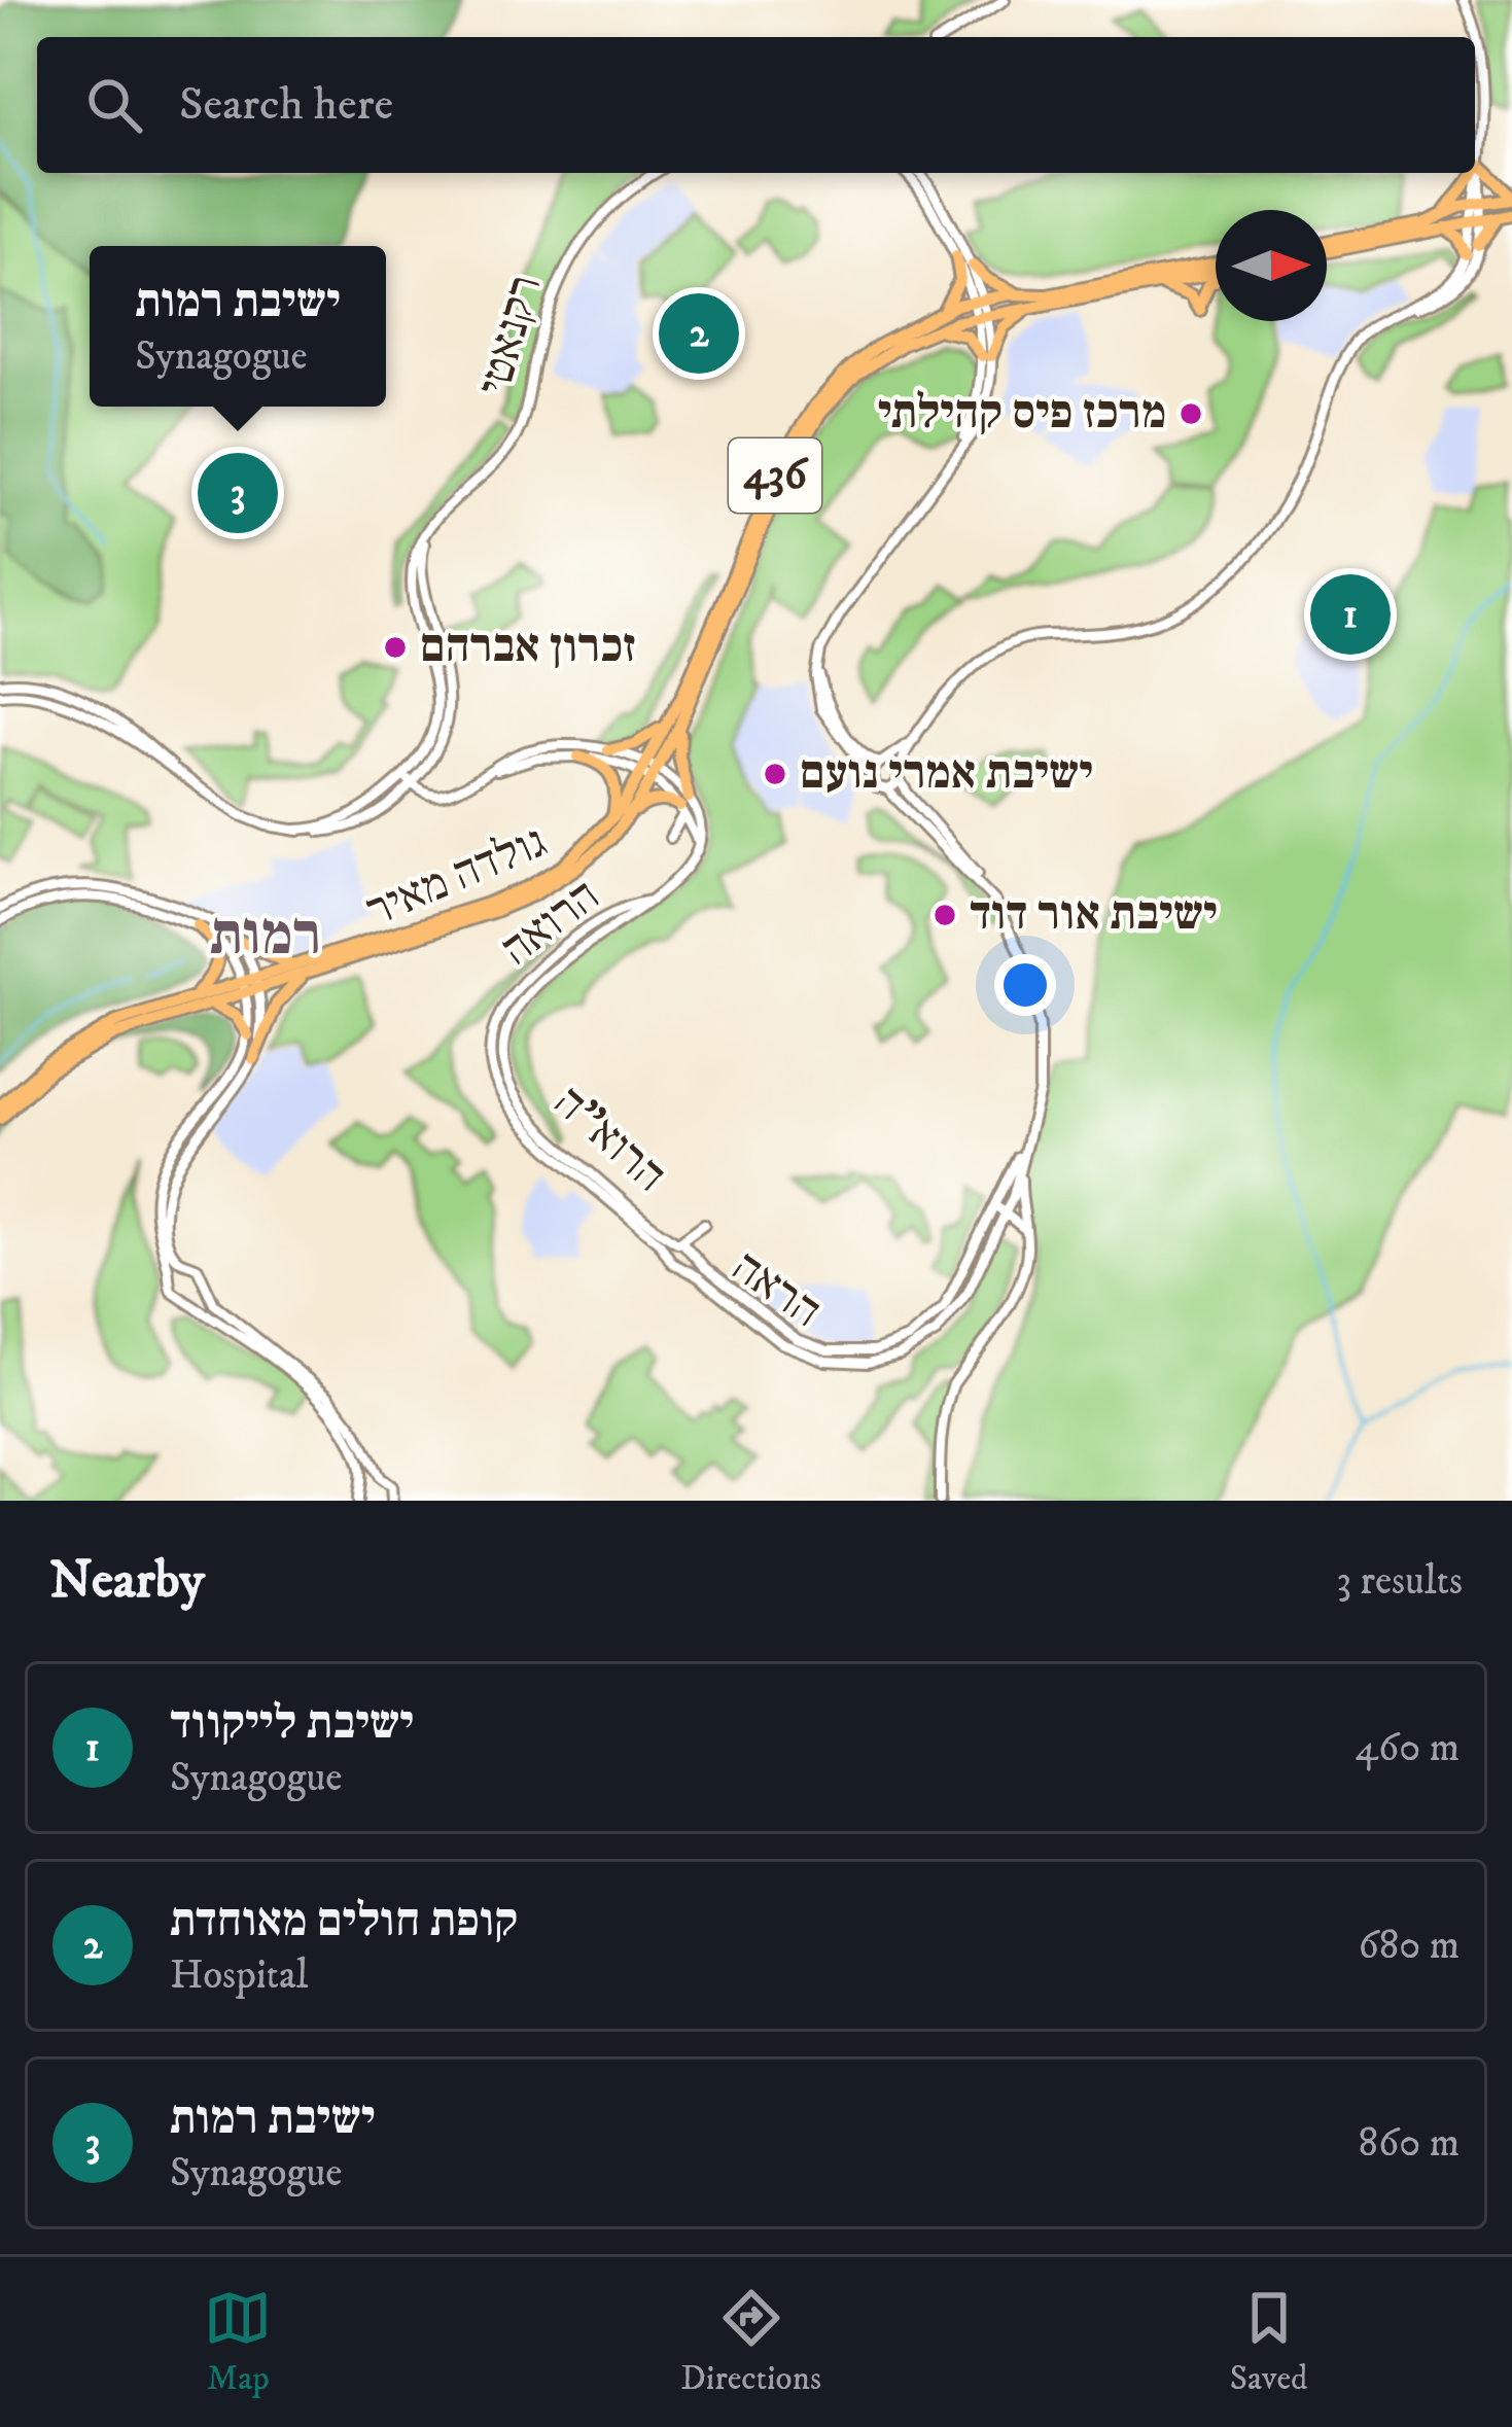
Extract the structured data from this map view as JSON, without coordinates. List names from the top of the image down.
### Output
{
  "streets": {
    "main road": ["436", "גולדה מאיר"],
    "street": [
      "רקנאטי",
      "הרואה",
      "הרוא\"ה",
      "הראה"
    ]
  },
  "crossings": [
    ["436", "גולדה מאיר"],
    ["הרואה", "הרוא\"ה"],
    ["הרוא\"ה", "הראה"]
  ],
  "districts": ["רמות"],
  "places": [
    "מרכז פיס קהילתי",
    "זכרון אברהם",
    "ישיבת אמרי נועם",
    "ישיבת אור דוד"
  ],
  "north": "right",
  "page": {
    "search": "Search here",
    "popup": ["ישיבת רמות", "Synagogue"],
    "pins": ["2", "3", "1"],
    "heading": ["Nearby", "3 results"],
    "list": [
      {
        "mark": "1",
        "name": "ישיבת לייקווד",
        "note": "Synagogue",
        "value": "460 m"
      },
      {
        "mark": "2",
        "name": "קופת חולים מאוחדת",
        "note": "Hospital",
        "value": "680 m"
      },
      {
        "mark": "3",
        "name": "ישיבת רמות",
        "note": "Synagogue",
        "value": "860 m"
      }
    ],
    "nav": ["Map", "Directions", "Saved"]
  }
}
